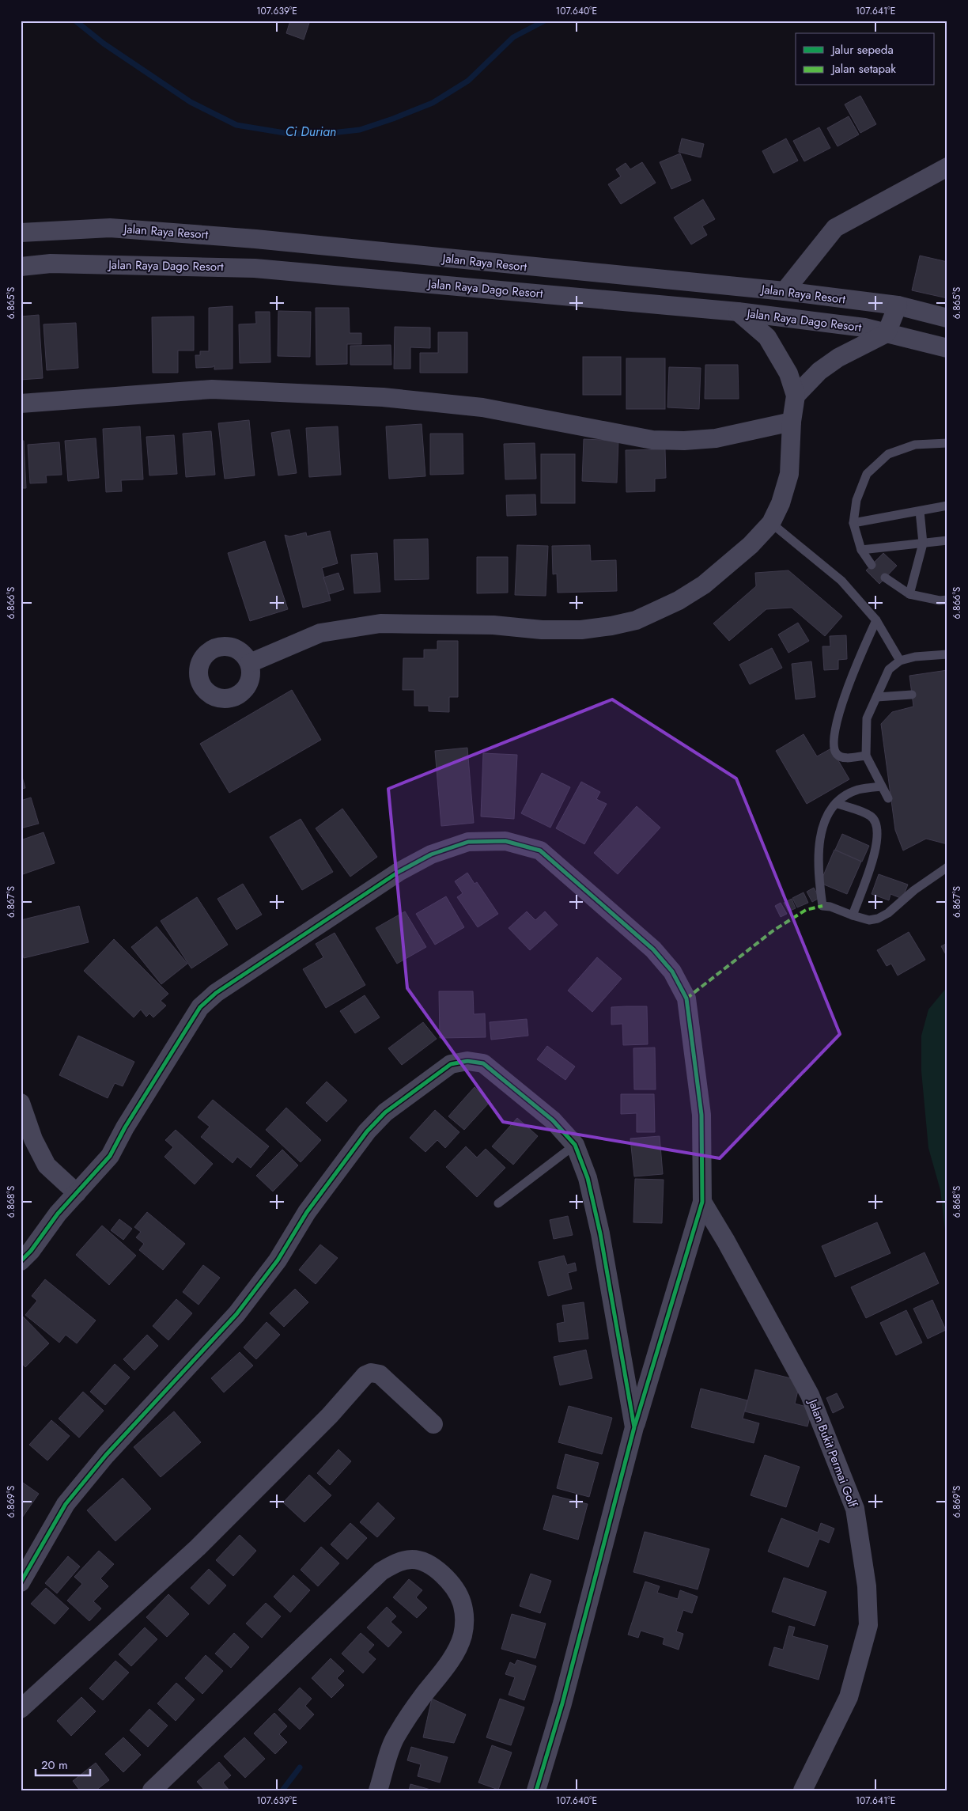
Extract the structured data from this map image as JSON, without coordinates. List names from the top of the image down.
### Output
{
  "streets": {
    "street": ["Jalan Raya Resort", "Jalan Raya Dago Resort", "Jalan Bukit Permai Golf"]
  },
  "water": ["Ci Durian"],
  "legend": ["Jalur sepeda", "Jalan setapak"],
  "scale_bar": "20 m",
  "coordinates": [
    "107.639°E",
    "107.640°E",
    "107.641°E",
    "6.865°S",
    "6.866°S",
    "6.867°S",
    "6.868°S",
    "6.869°S"
  ]
}
